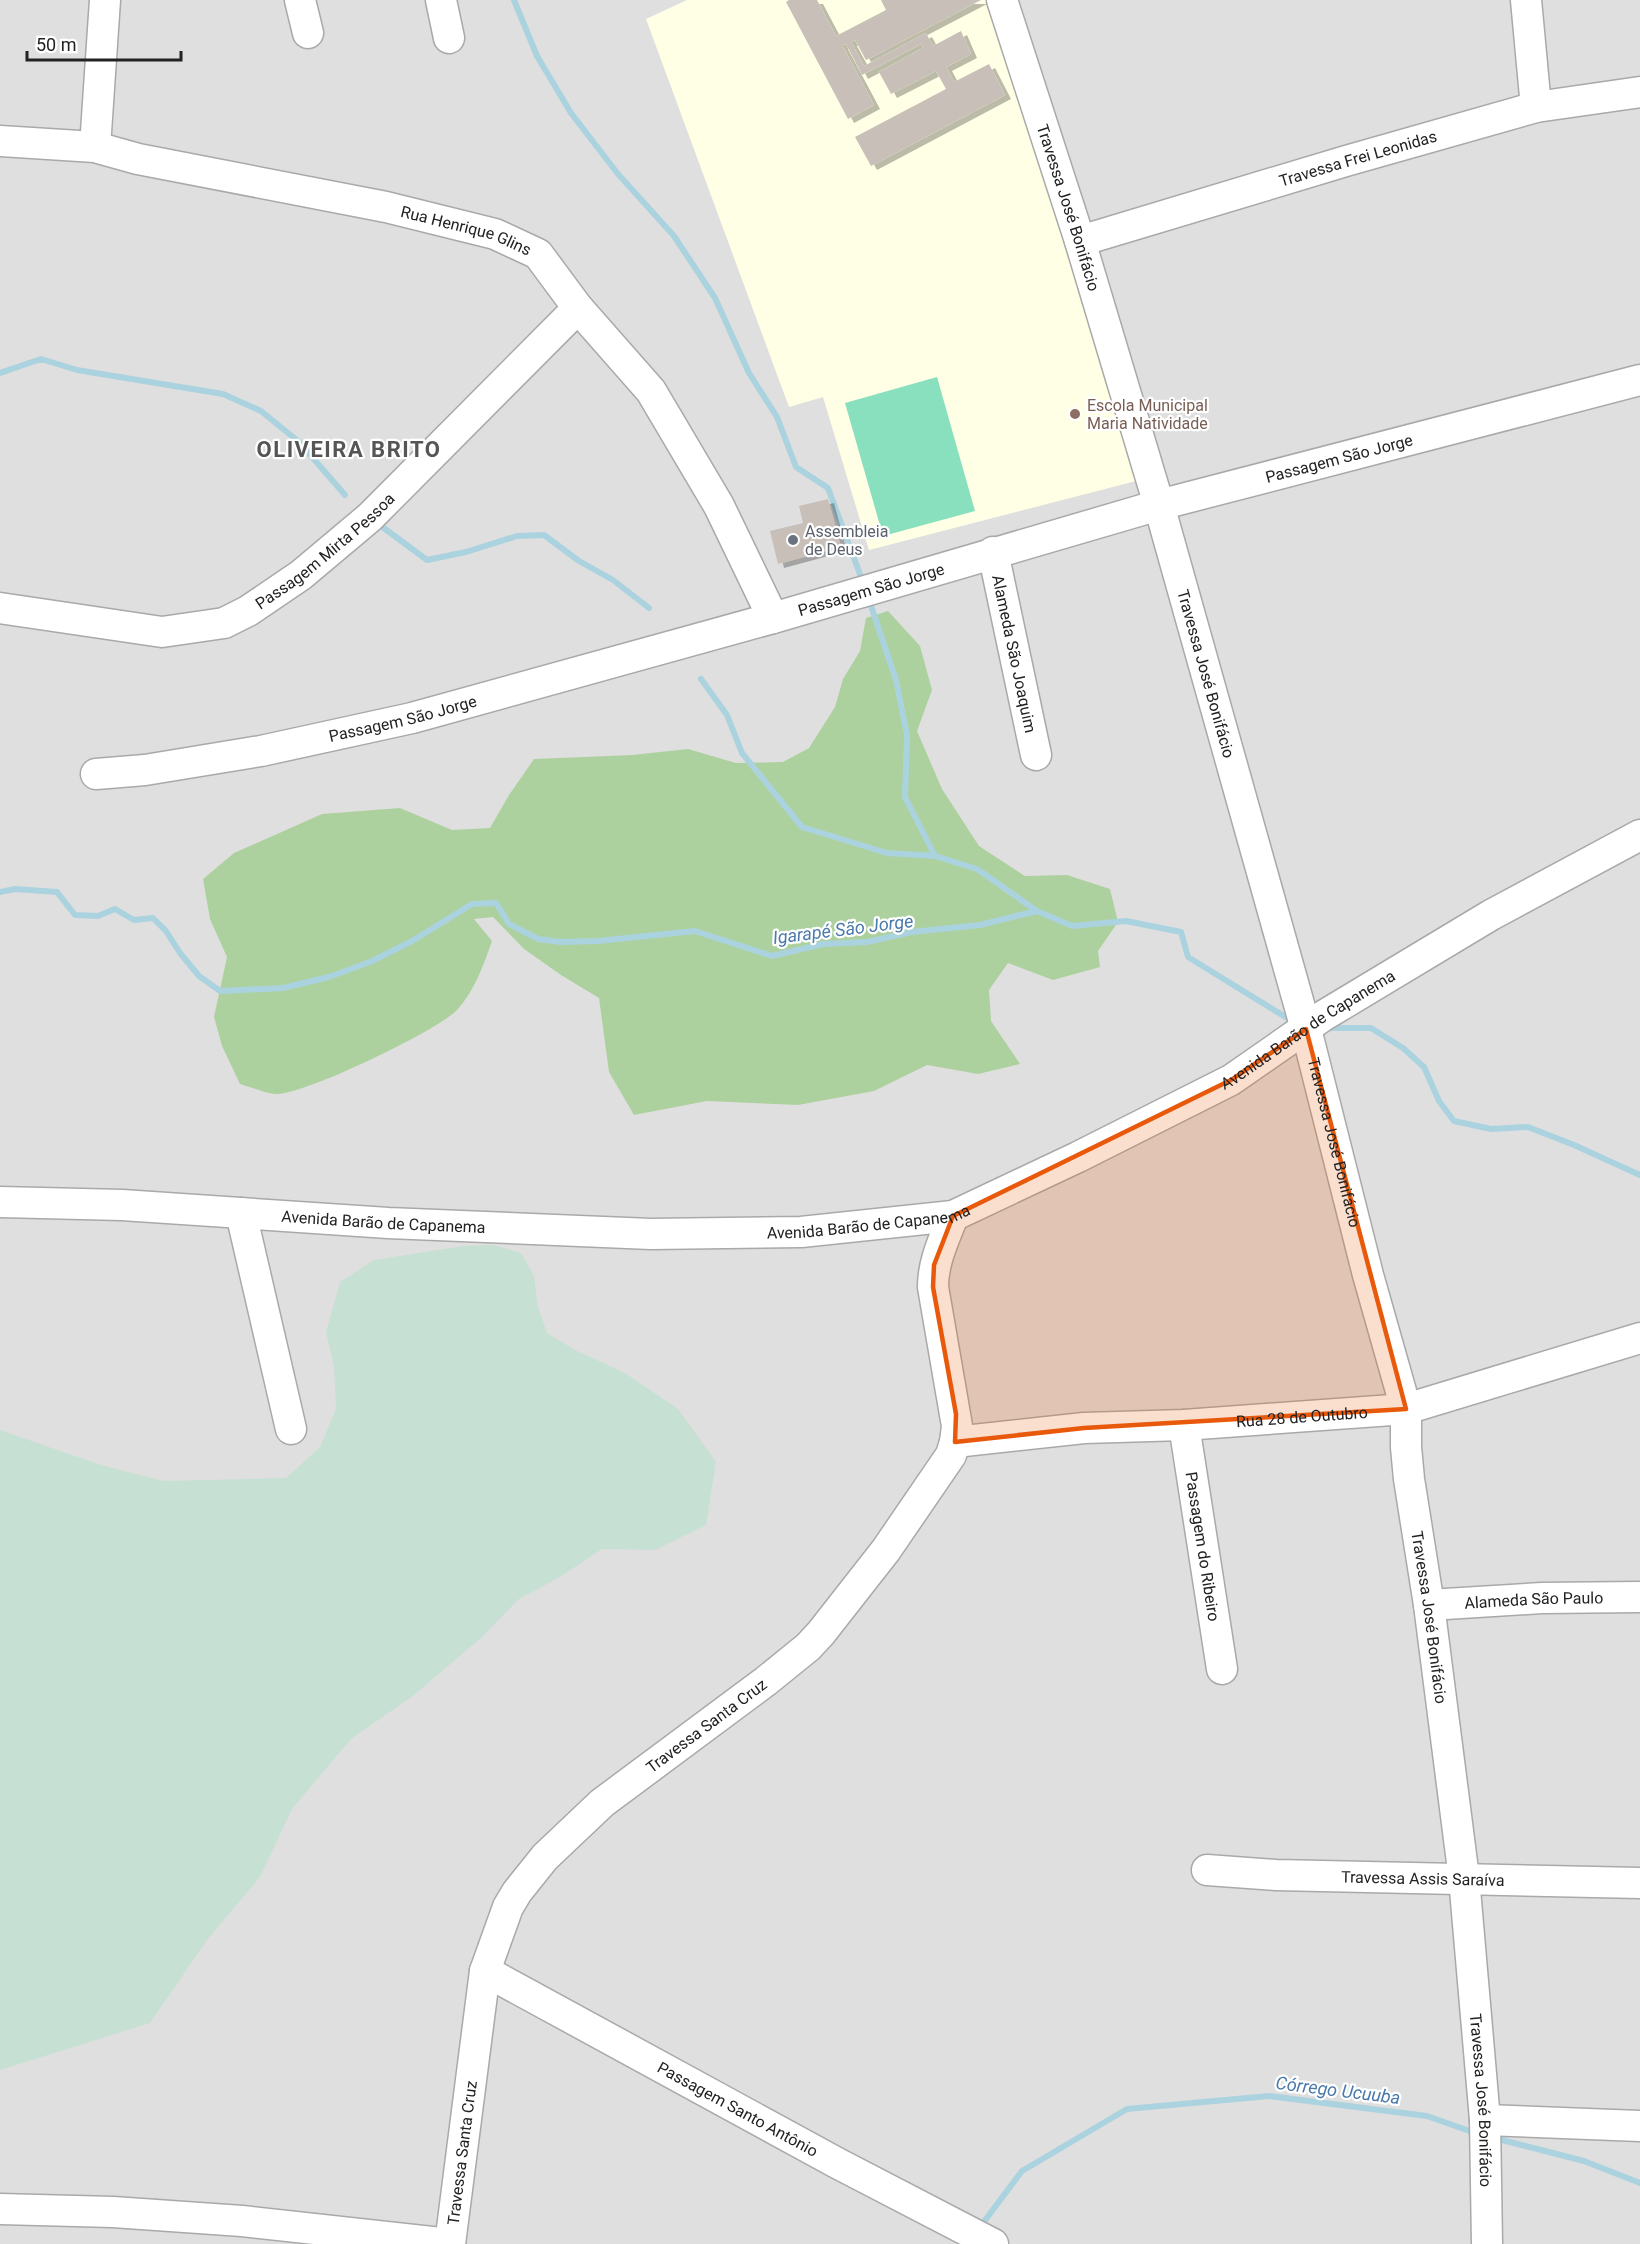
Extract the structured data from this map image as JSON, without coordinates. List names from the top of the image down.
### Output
{
  "streets": {
    "street": [
      "Travessa Frei Leonidas",
      "Travessa José Bonifácio",
      "Rua Henrique Glins",
      "Passagem São Jorge",
      "Passagem Mirta Pessoa",
      "Alameda São Joaquim",
      "Avenida Barão de Capanema",
      "Rua 28 de Outubro",
      "Passagem do Ribeiro",
      "Alameda São Paulo",
      "Travessa Santa Cruz",
      "Travessa Assis Saraíva",
      "Passagem Santo Antônio"
    ]
  },
  "crossings": [
    ["Travessa Frei Leonidas", "Travessa José Bonifácio"],
    ["Travessa José Bonifácio", "Passagem São Jorge"],
    ["Travessa José Bonifácio", "Avenida Barão de Capanema"],
    ["Travessa José Bonifácio", "Rua 28 de Outubro"],
    ["Travessa José Bonifácio", "Alameda São Paulo"],
    ["Travessa José Bonifácio", "Travessa Assis Saraíva"],
    ["Rua Henrique Glins", "Passagem São Jorge"],
    ["Rua Henrique Glins", "Passagem Mirta Pessoa"],
    ["Passagem São Jorge", "Alameda São Joaquim"],
    ["Avenida Barão de Capanema", "Travessa Santa Cruz"],
    ["Rua 28 de Outubro", "Passagem do Ribeiro"],
    ["Rua 28 de Outubro", "Travessa Santa Cruz"],
    ["Travessa Santa Cruz", "Passagem Santo Antônio"]
  ],
  "districts": ["OLIVEIRA BRITO"],
  "water": ["Igarapé São Jorge", "Córrego Ucuuba"],
  "places": ["Escola Municipal Maria Natividade", "Assembleia de Deus"],
  "scale_bar": "50 m"
}
